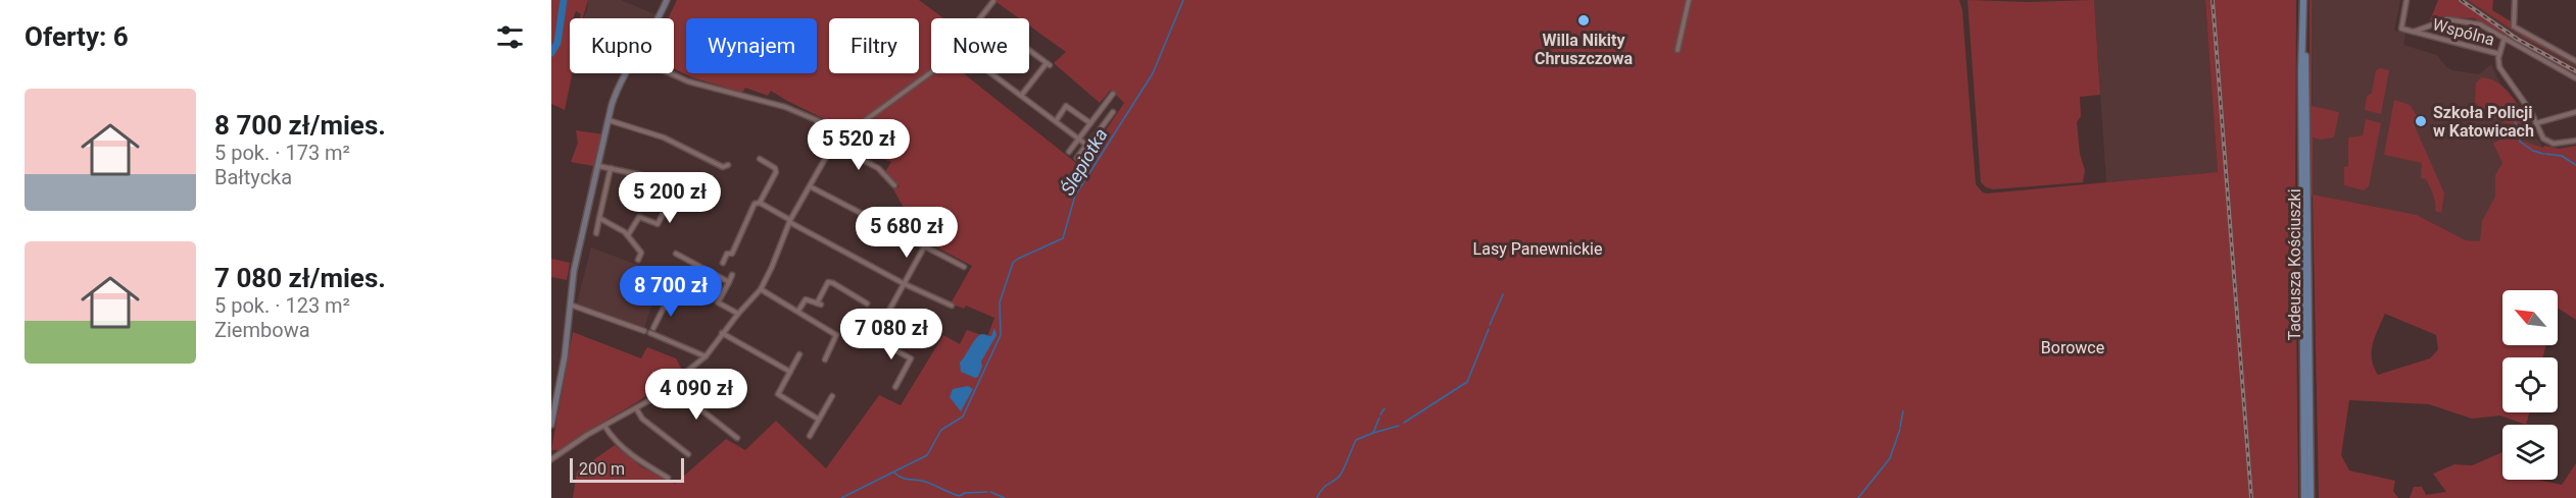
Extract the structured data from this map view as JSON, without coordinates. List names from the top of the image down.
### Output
{
  "streets": {
    "main road": ["Tadeusza Kościuszki"],
    "street": ["Wspólna"]
  },
  "water": ["Ślepiotka"],
  "parks": ["Lasy Panewnickie", "Borowce"],
  "places": ["Willa Nikity Chruszczowa", "Szkoła Policji w Katowicach"],
  "scale_bar": "200 m",
  "north": "top left",
  "page": {
    "heading": "Oferty: 6",
    "chip": [
      "Kupno",
      "Wynajem",
      "Filtry",
      "Nowe"
    ],
    "list": [
      {
        "name": "8 700 zł/mies.",
        "note": "5 pok. · 173 m² · Bałtycka"
      },
      {
        "name": "7 080 zł/mies.",
        "note": "5 pok. · 123 m² · Ziembowa"
      }
    ],
    "price": [
      "5 520 zł",
      "5 200 zł",
      "5 680 zł",
      "8 700 zł",
      "7 080 zł",
      "4 090 zł"
    ],
    "scale": "200 m"
  }
}
